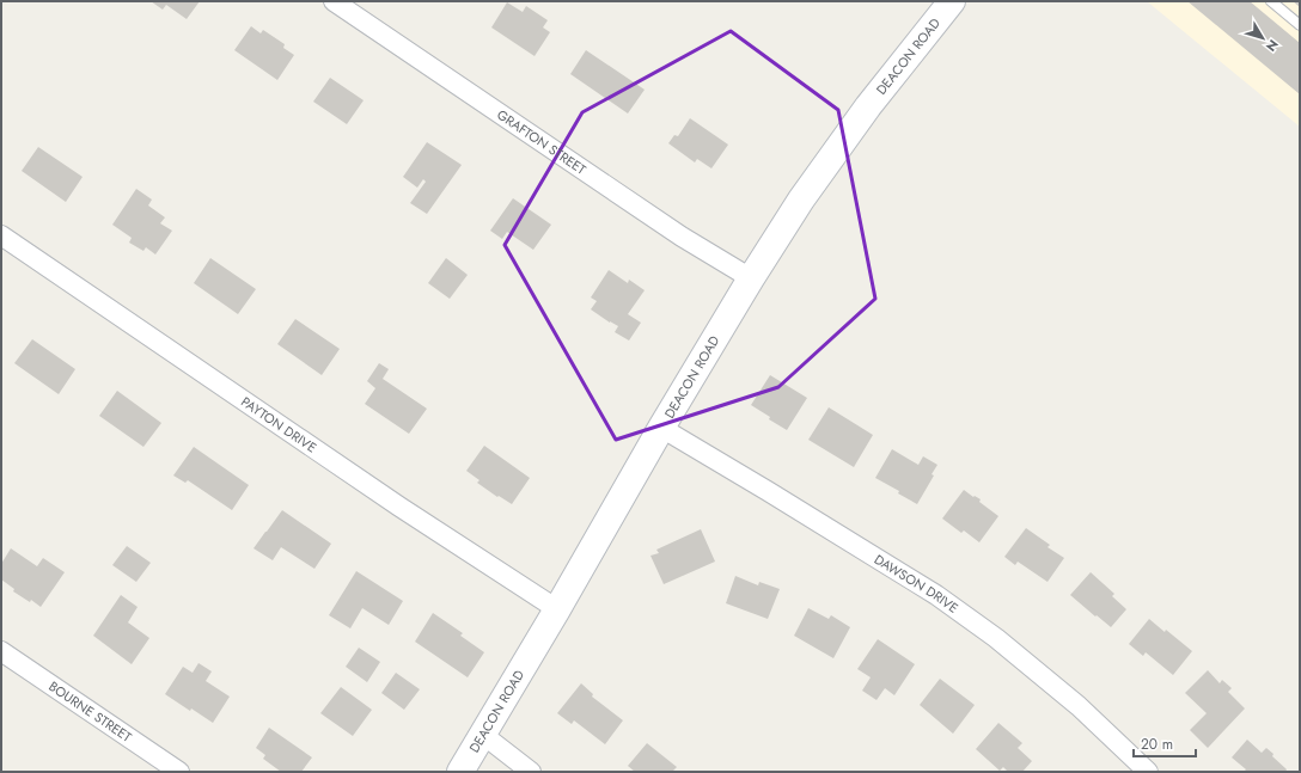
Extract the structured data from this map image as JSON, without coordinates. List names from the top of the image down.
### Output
{
  "streets": {
    "main road": ["DEACON ROAD"],
    "street": [
      "GRAFTON STREET",
      "PAYTON DRIVE",
      "DAWSON DRIVE",
      "BOURNE STREET"
    ]
  },
  "crossings": [
    ["DEACON ROAD", "GRAFTON STREET"],
    ["DEACON ROAD", "PAYTON DRIVE"],
    ["DEACON ROAD", "DAWSON DRIVE"]
  ],
  "scale_bar": "20 m",
  "north": "bottom right"
}
